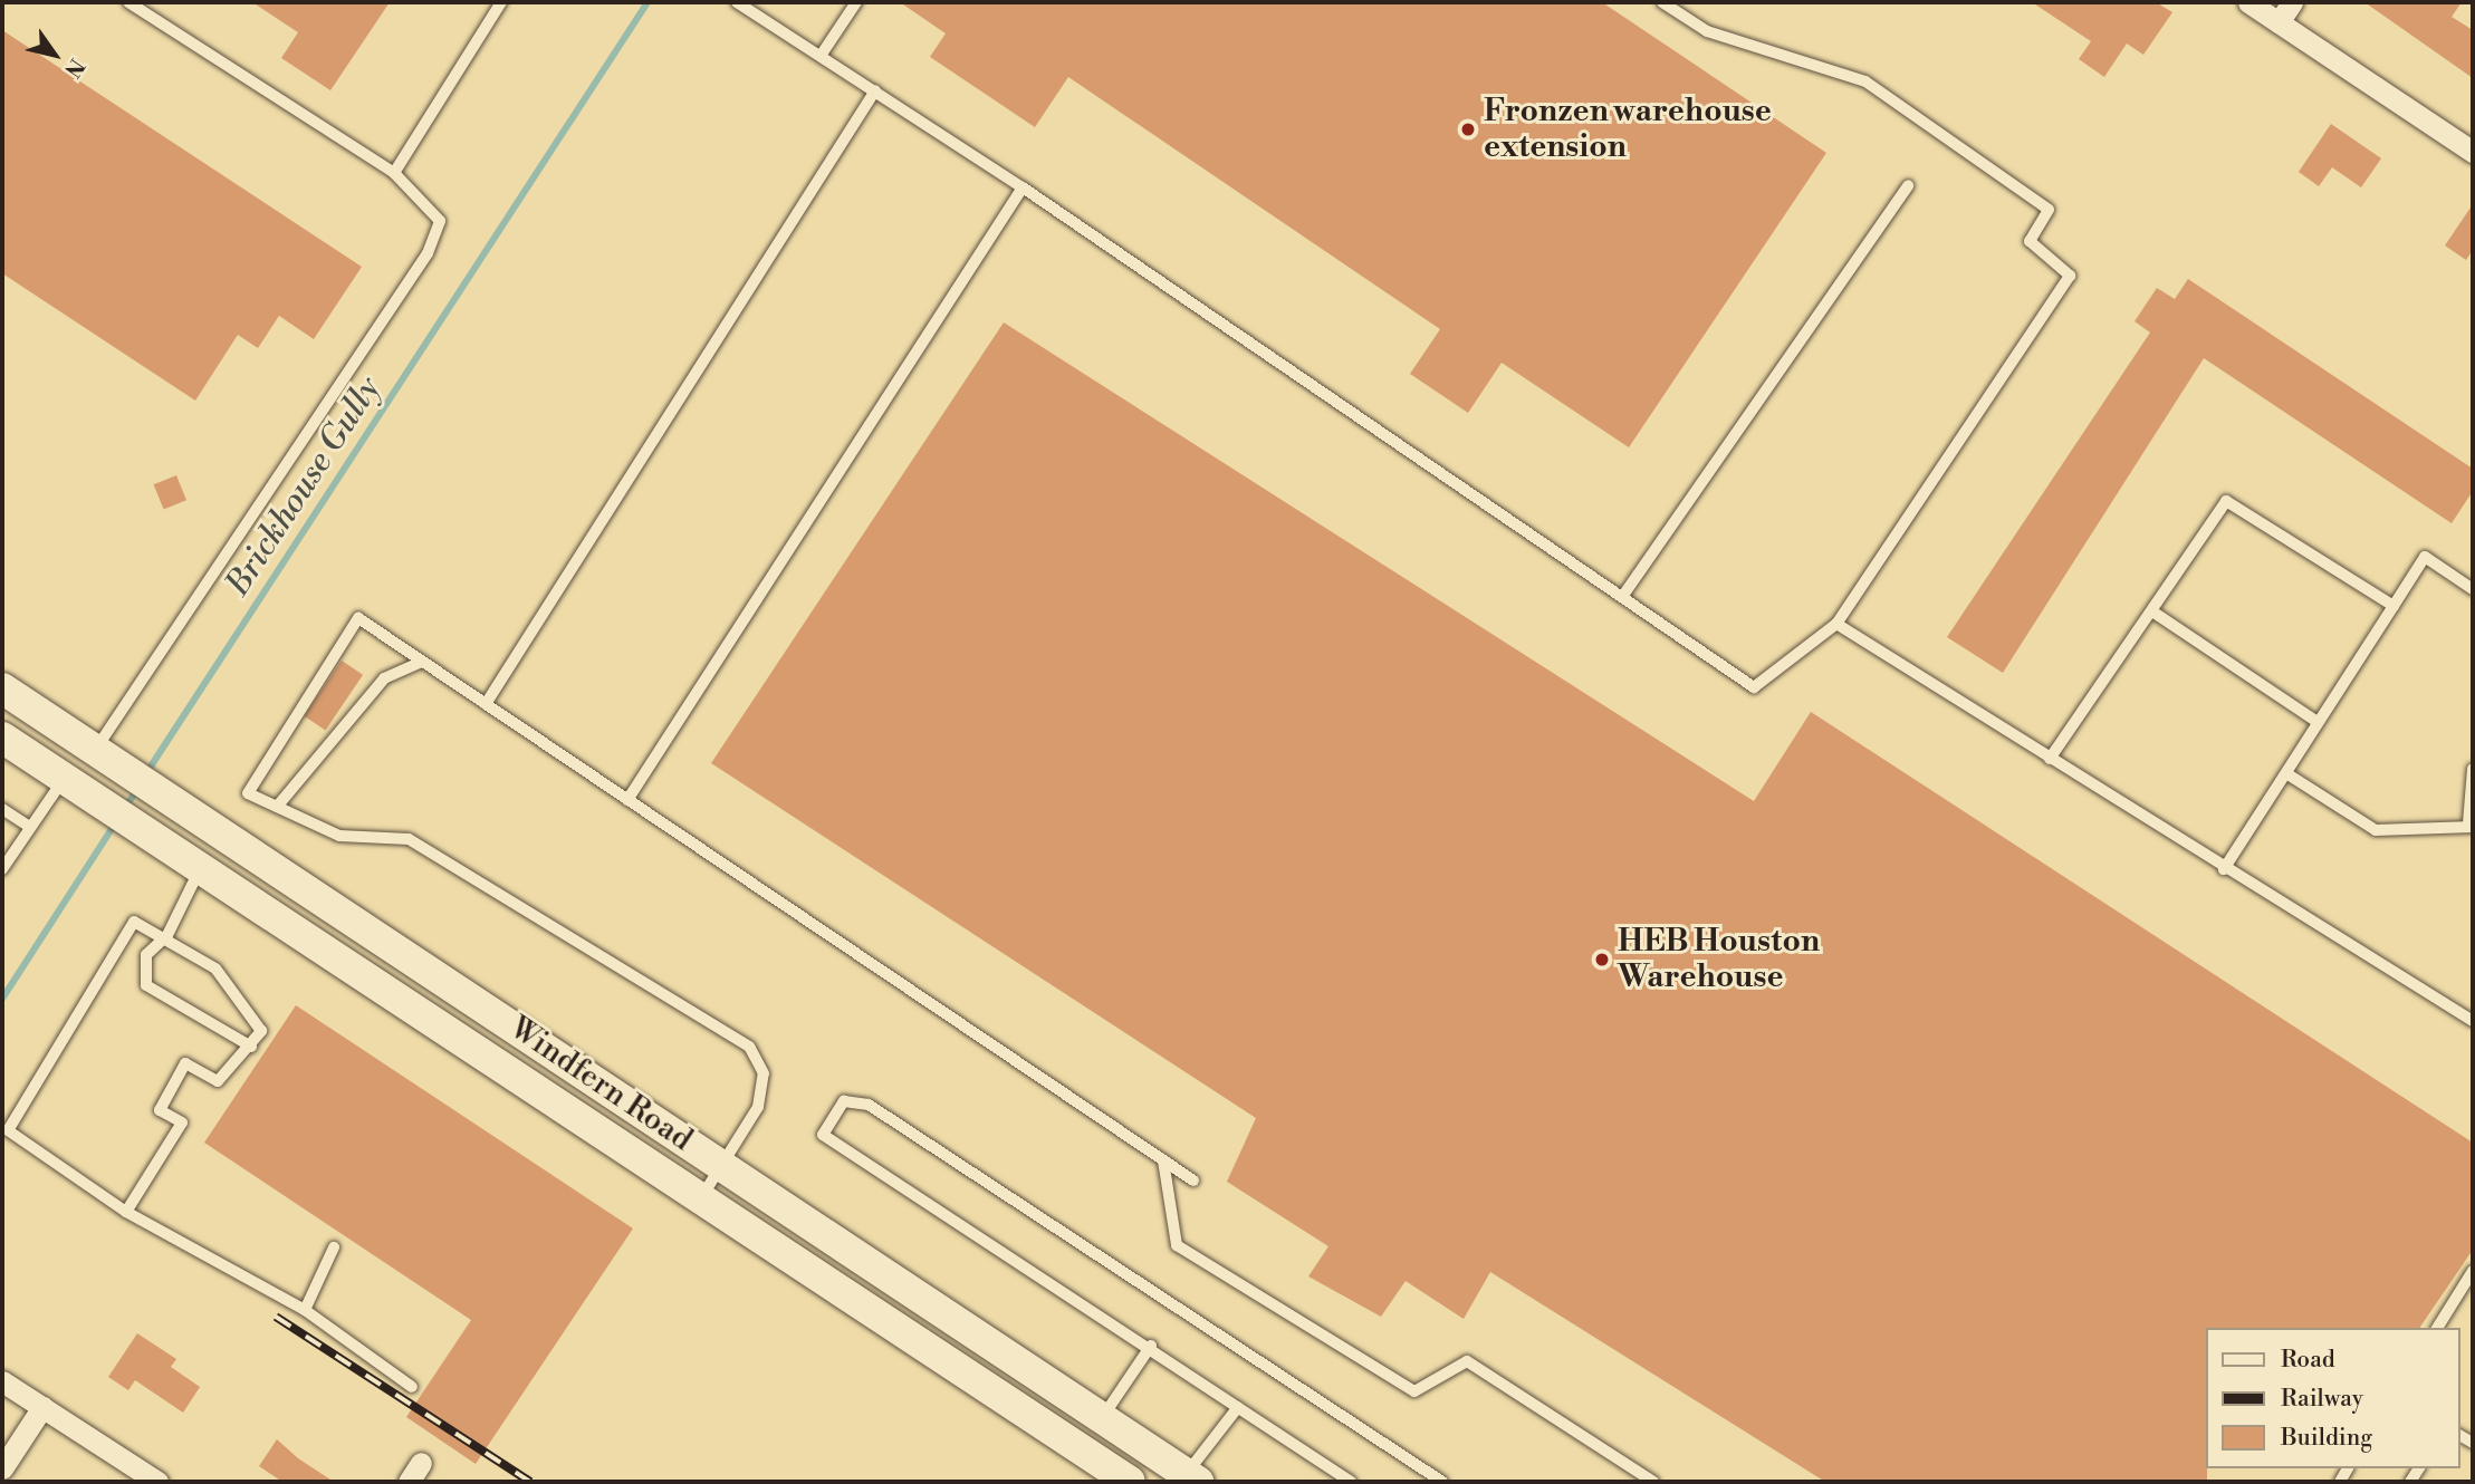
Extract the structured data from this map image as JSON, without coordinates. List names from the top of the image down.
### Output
{
  "streets": {
    "street": ["Windfern Road"]
  },
  "water": ["Brickhouse Gully"],
  "places": ["Fronzen warehouse extension", "HEB Houston Warehouse"],
  "legend": ["Road", "Railway", "Building"],
  "north": "bottom right"
}
